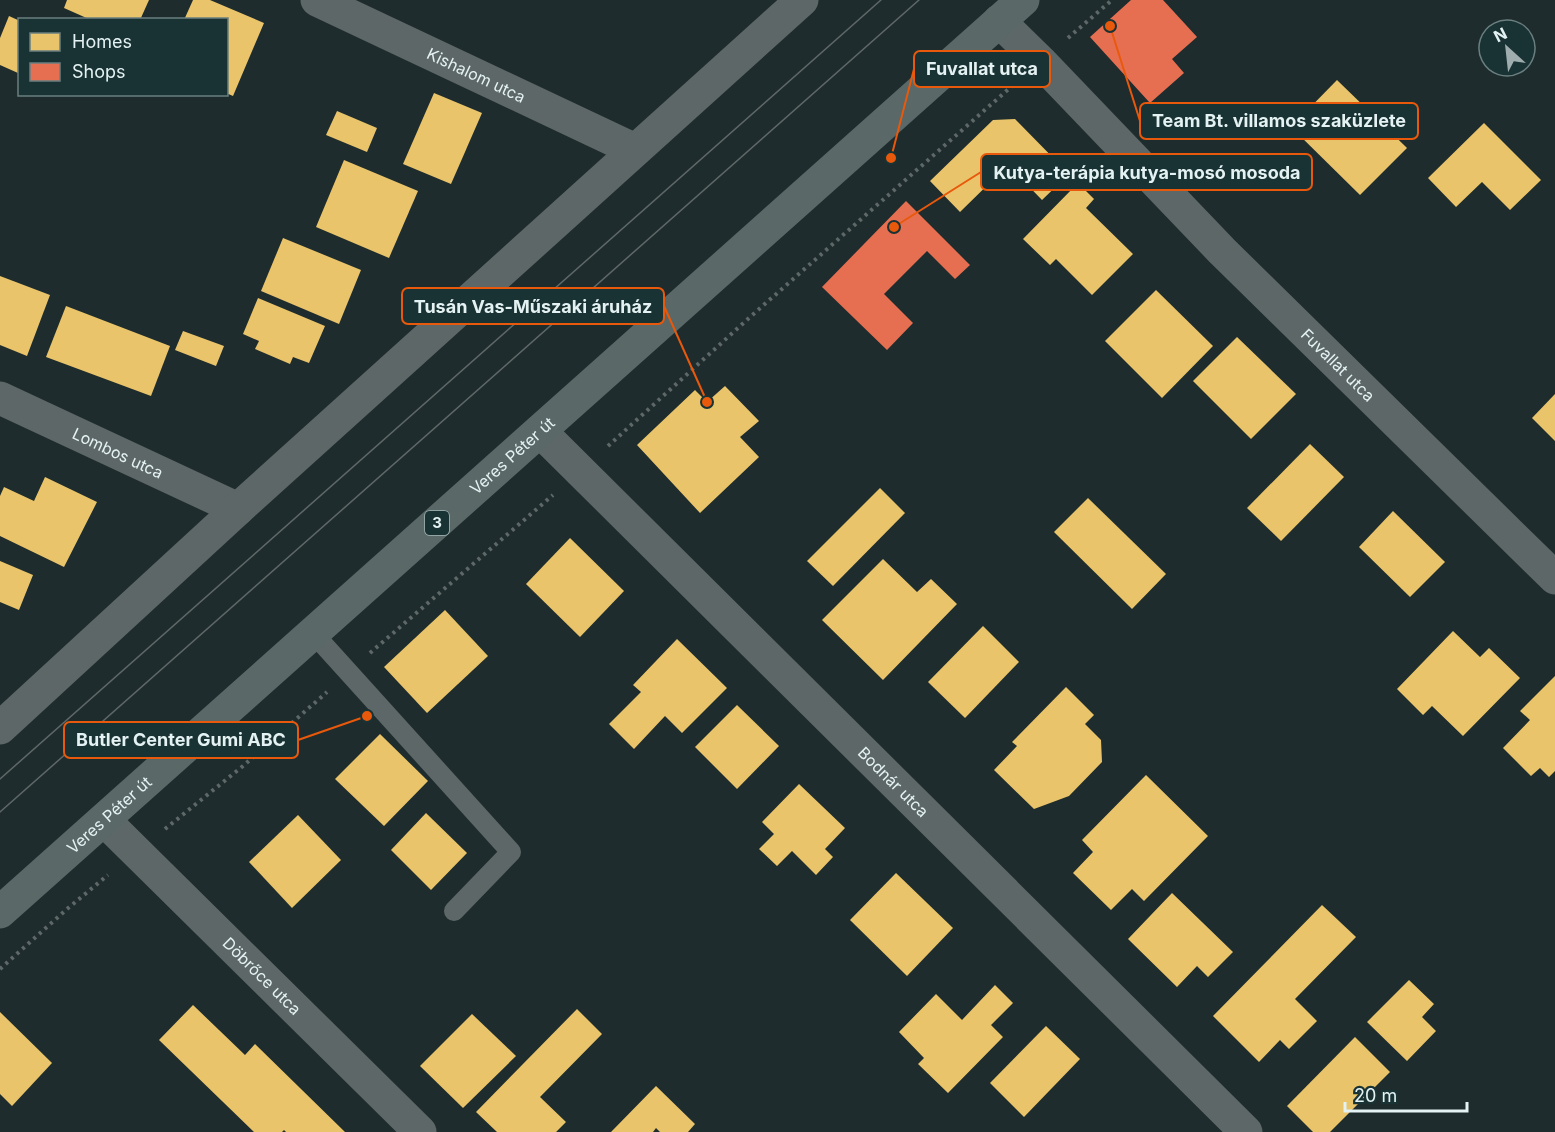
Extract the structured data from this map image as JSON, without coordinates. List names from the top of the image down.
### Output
{
  "streets": {
    "main road": ["Veres Péter út", "3"],
    "street": [
      "Kishalom utca",
      "Fuvallat utca",
      "Lombos utca",
      "Bodnár utca",
      "Döbrőce utca"
    ]
  },
  "crossings": [
    ["Fuvallat utca", "Veres Péter út"],
    ["Veres Péter út", "Bodnár utca"],
    ["Veres Péter út", "Döbrőce utca"]
  ],
  "places": [
    "Team Bt. villamos szaküzlete",
    "Fuvallat utca",
    "Kutya-terápia kutya-mosó mosoda",
    "Tusán Vas-Műszaki áruház",
    "Butler Center Gumi ABC"
  ],
  "legend": ["Homes", "Shops"],
  "scale_bar": "20 m",
  "north": "top left"
}
